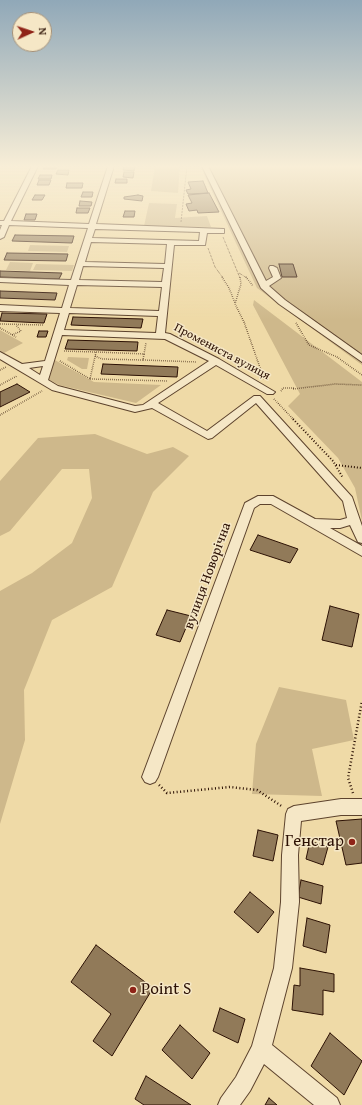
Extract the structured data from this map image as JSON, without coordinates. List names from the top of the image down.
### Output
{
  "streets": {
    "street": ["Промениста вулиця", "вулиця Новорічна"]
  },
  "places": ["Генстар", "Point S"],
  "north": "right"
}
